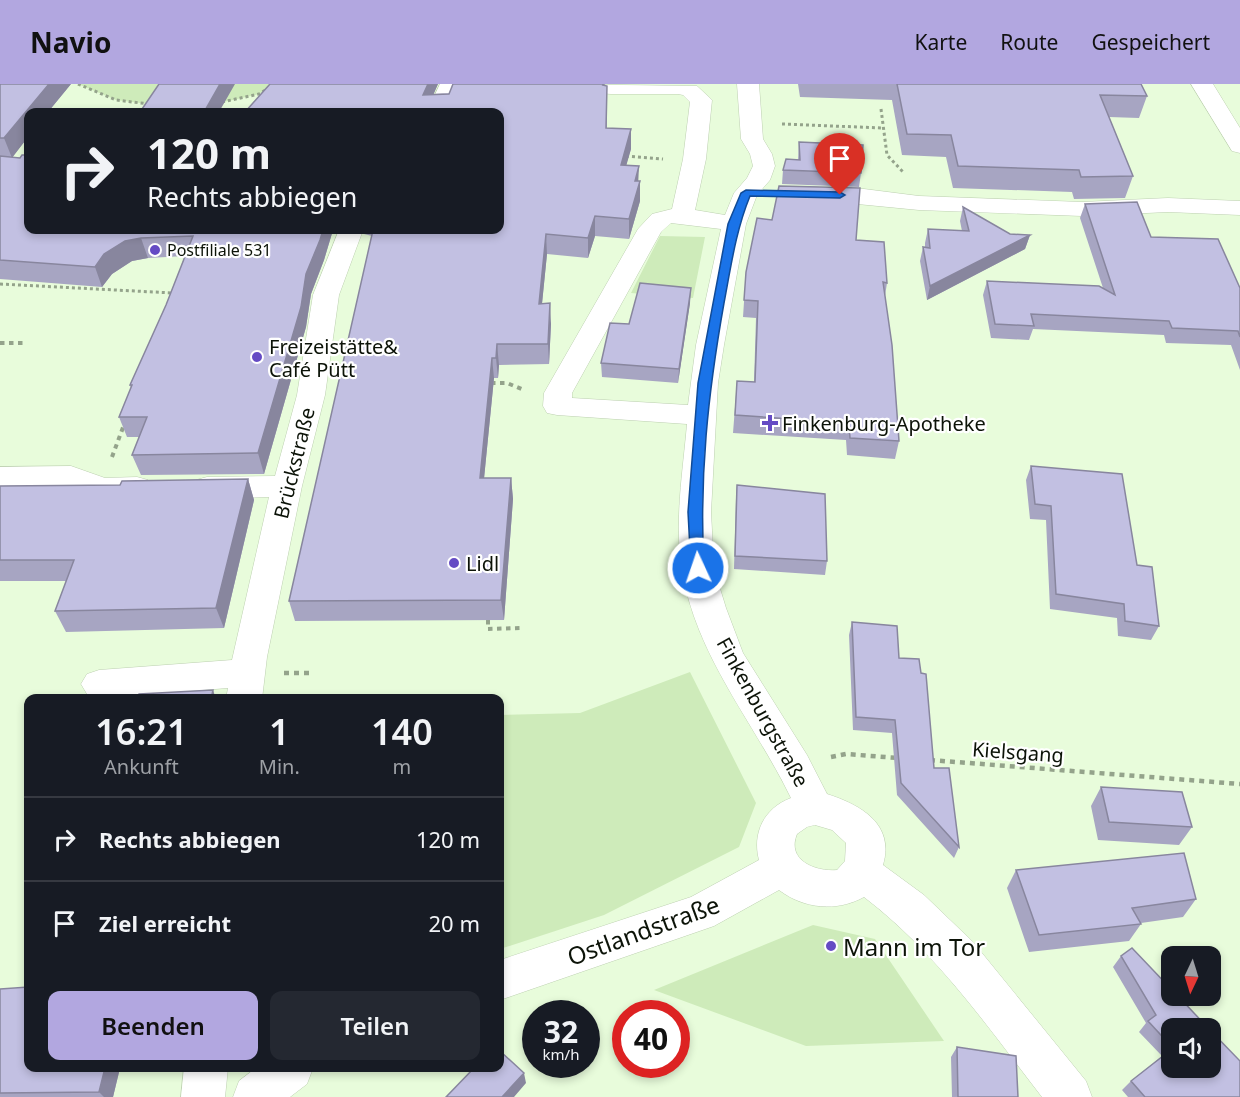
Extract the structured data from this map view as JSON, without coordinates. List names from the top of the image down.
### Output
{
  "streets": {
    "street": ["Brückstraße", "Finkenburgstraße", "Ostlandstraße"],
    "path": ["Kielsgang"]
  },
  "crossings": [
    ["Finkenburgstraße", "Ostlandstraße"]
  ],
  "places": {
    "other": [
      "Postfiliale 531",
      "Freizeistätte& Café Pütt",
      "Lidl",
      "Mann im Tor"
    ],
    "health": ["Finkenburg-Apotheke"]
  },
  "north": "bottom",
  "page": {
    "header": "Navio",
    "nav": ["Karte", "Route", "Gespeichert"],
    "turn": ["120 m", "Rechts abbiegen"],
    "eta": [
      "16:21",
      "Ankunft",
      "1",
      "Min.",
      "140",
      "m"
    ],
    "list": [
      {
        "name": "Rechts abbiegen",
        "value": "120 m"
      },
      {
        "name": "Ziel erreicht",
        "value": "20 m"
      }
    ],
    "buttons": ["Beenden", "Teilen"],
    "speed": "32 km/h",
    "limit": "40"
  }
}
